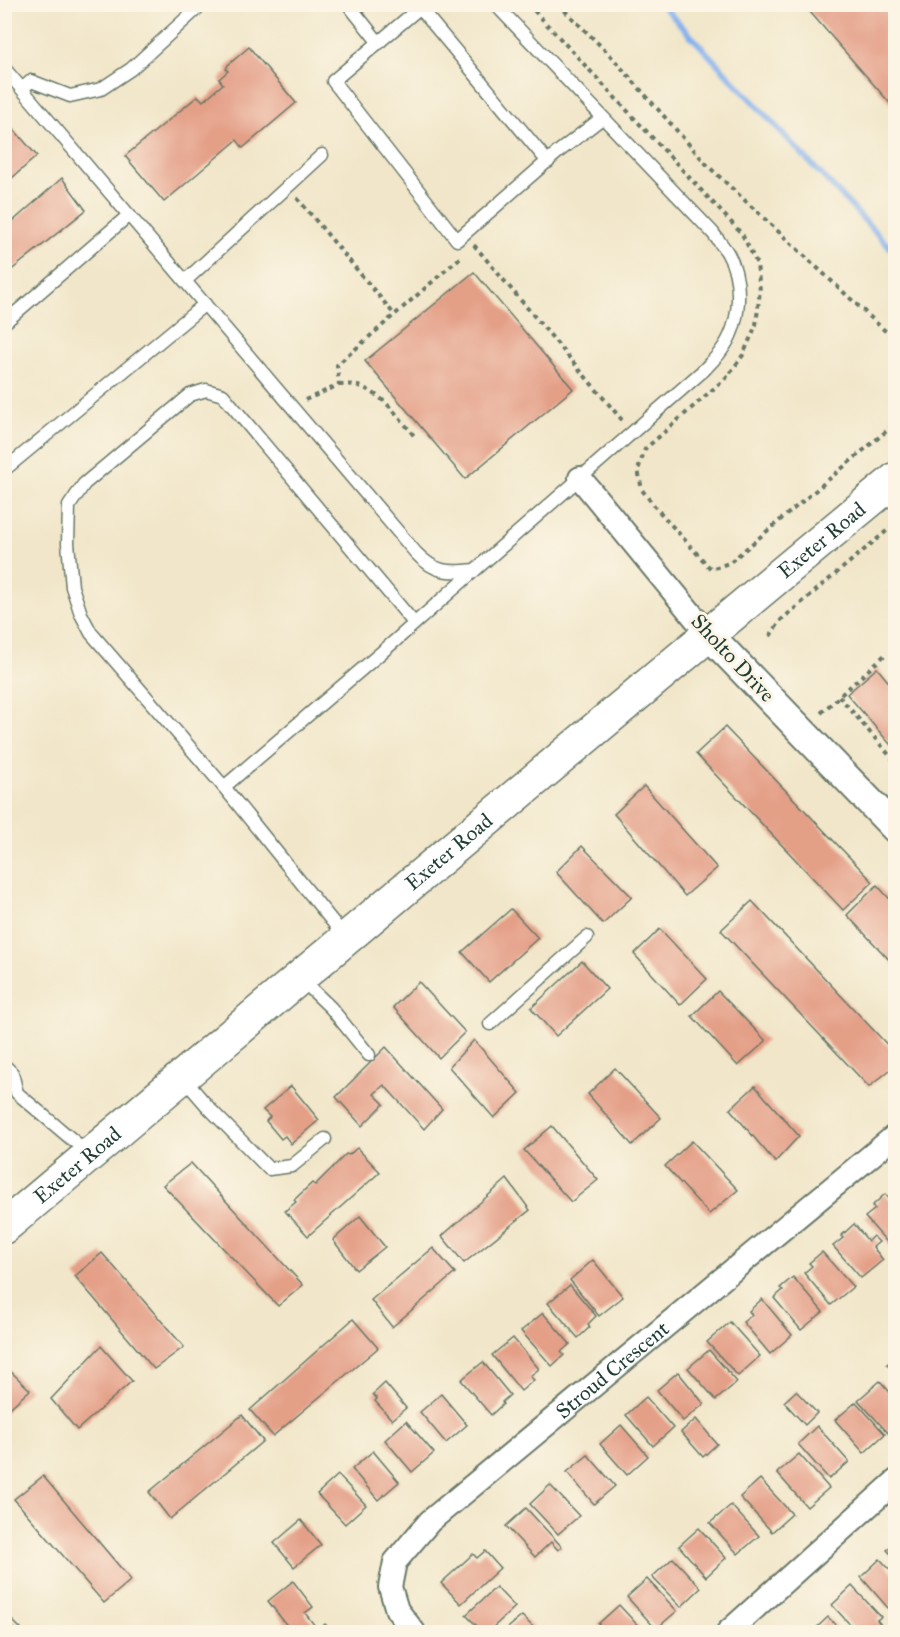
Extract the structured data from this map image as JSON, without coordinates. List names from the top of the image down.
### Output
{
  "streets": {
    "main road": ["Exeter Road"],
    "street": ["Sholto Drive", "Stroud Crescent"]
  },
  "crossings": [
    ["Exeter Road", "Sholto Drive"]
  ]
}
